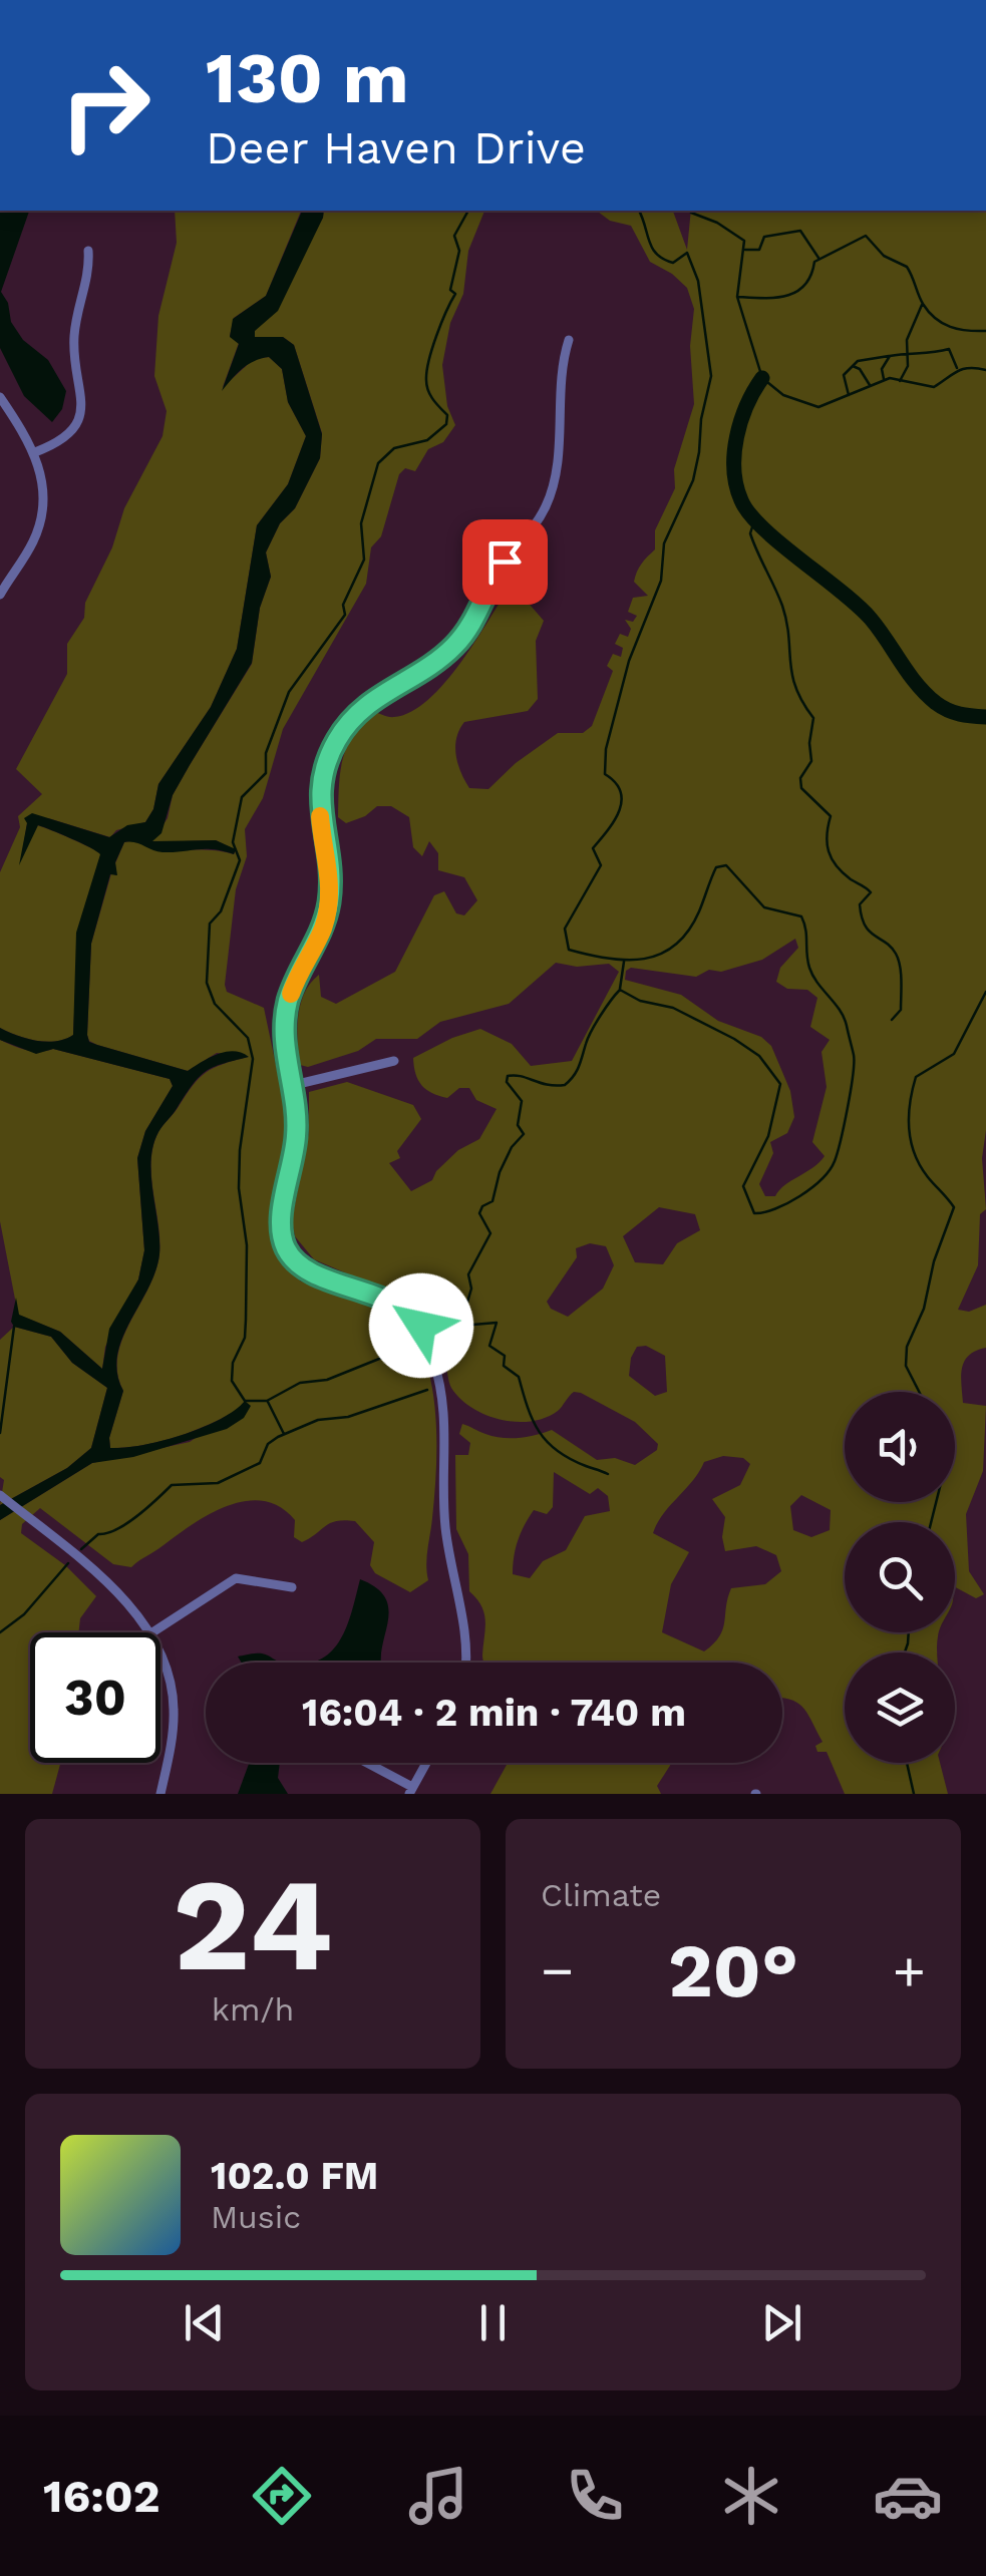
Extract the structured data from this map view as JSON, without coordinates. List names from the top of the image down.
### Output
{
  "page": {
    "turn": ["130 m", "Deer Haven Drive"],
    "limit": "30",
    "trip": "16:04 · 2 min · 740 m",
    "tile": [
      ["24", "km/h"],
      "Climate"
    ],
    "heat": ["−", "20°", "+"],
    "song": ["102.0 FM", "Music"],
    "tabs": "16:02"
  }
}
